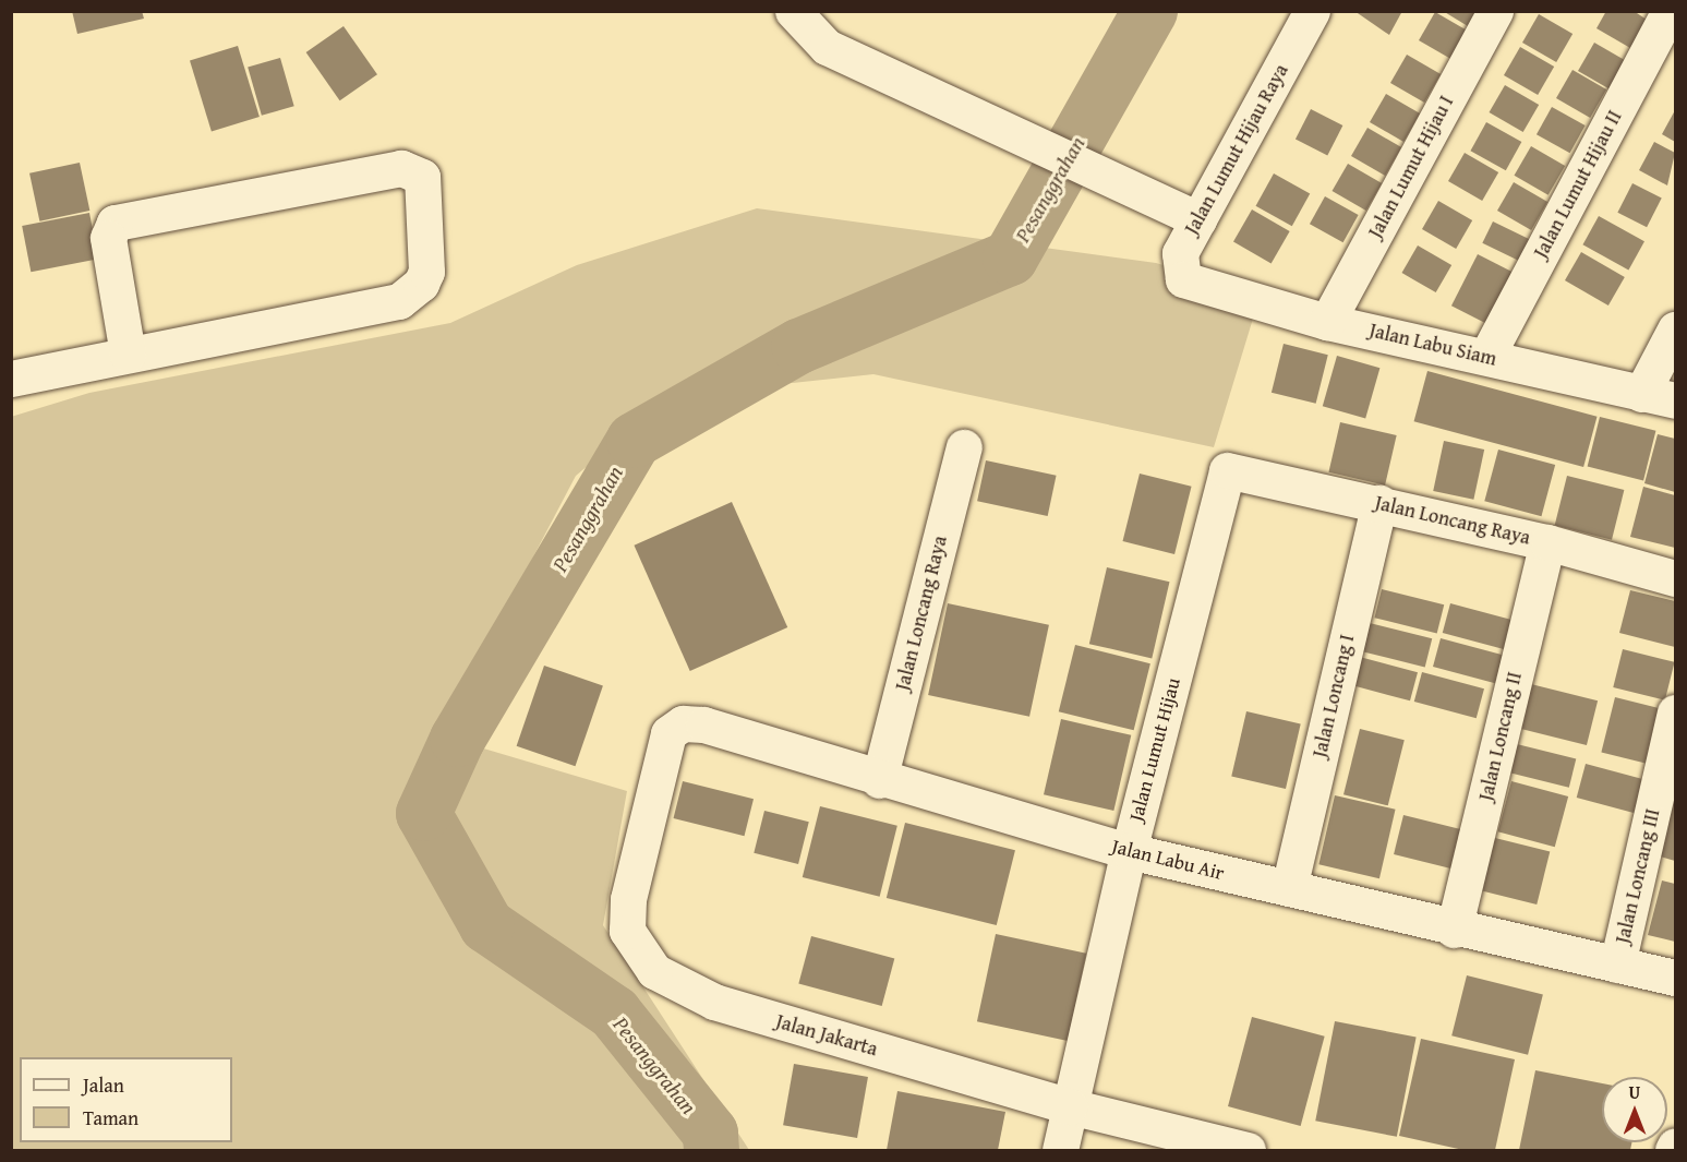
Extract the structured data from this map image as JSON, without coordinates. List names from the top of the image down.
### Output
{
  "streets": {
    "street": [
      "Jalan Lumut Hijau Raya",
      "Jalan Lumut Hijau I",
      "Jalan Lumut Hijau II",
      "Jalan Labu Siam",
      "Jalan Loncang Raya",
      "Jalan Loncang I",
      "Jalan Loncang II",
      "Jalan Lumut Hijau",
      "Jalan Labu Air",
      "Jalan Loncang III",
      "Jalan Jakarta"
    ]
  },
  "crossings": [
    ["Jalan Lumut Hijau Raya", "Jalan Labu Siam"],
    ["Jalan Lumut Hijau I", "Jalan Labu Siam"],
    ["Jalan Lumut Hijau II", "Jalan Labu Siam"],
    ["Jalan Loncang Raya", "Jalan Loncang I"],
    ["Jalan Loncang Raya", "Jalan Loncang II"],
    ["Jalan Loncang Raya", "Jalan Lumut Hijau"],
    ["Jalan Loncang Raya", "Jalan Labu Air"],
    ["Jalan Loncang I", "Jalan Labu Air"],
    ["Jalan Loncang II", "Jalan Labu Air"],
    ["Jalan Lumut Hijau", "Jalan Labu Air"],
    ["Jalan Lumut Hijau", "Jalan Jakarta"],
    ["Jalan Labu Air", "Jalan Loncang III"],
    ["Jalan Labu Air", "Jalan Jakarta"]
  ],
  "water": ["Pesanggrahan"],
  "legend": ["Jalan", "Taman"],
  "north": "top"
}
